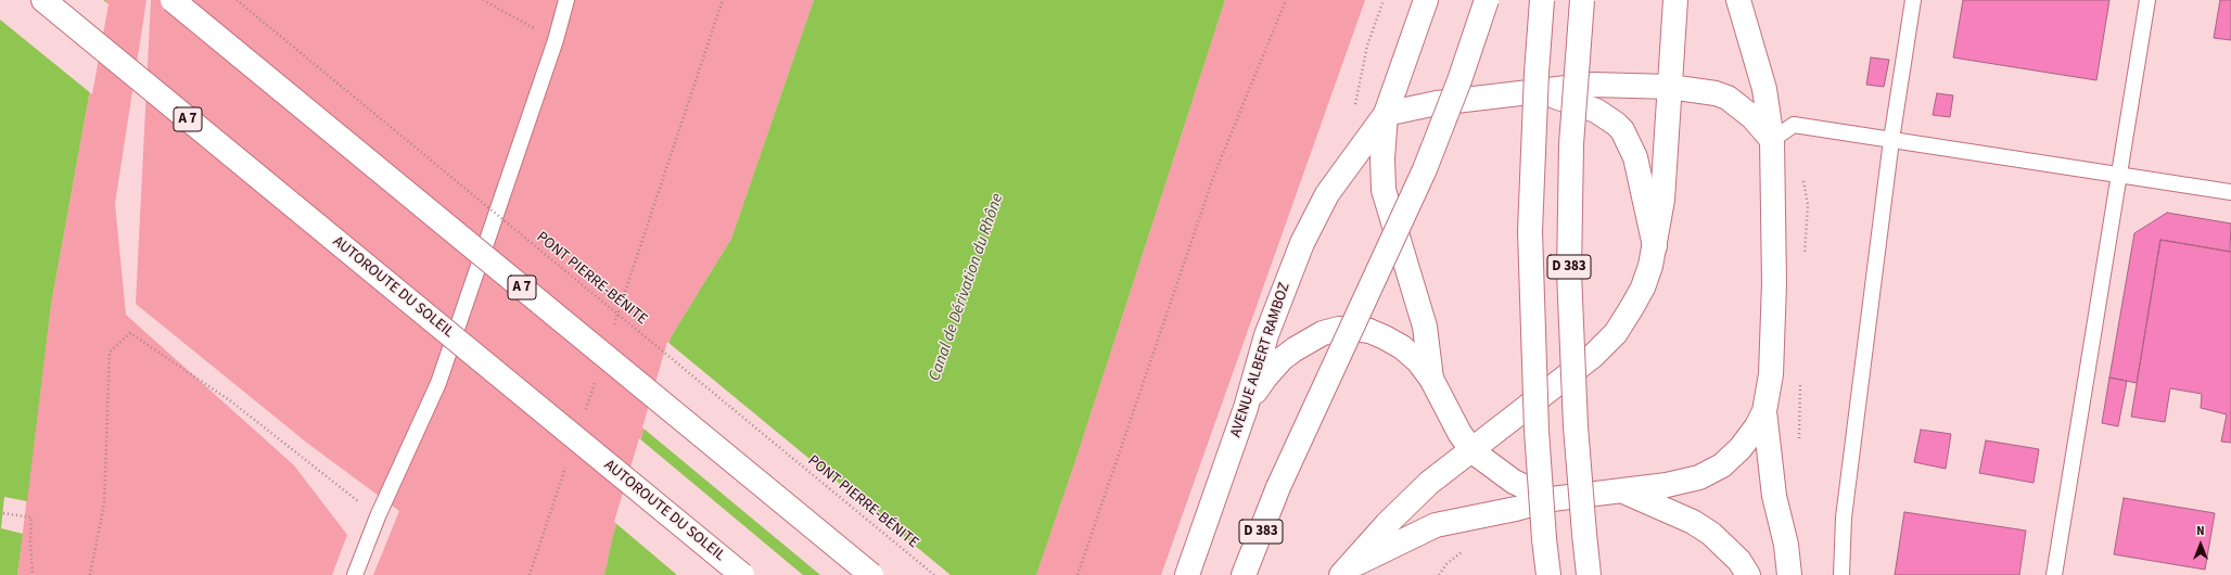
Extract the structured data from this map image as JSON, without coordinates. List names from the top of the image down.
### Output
{
  "streets": {
    "main road": [
      "A 7",
      "D 383",
      "AUTOROUTE DU SOLEIL",
      "AVENUE ALBERT RAMBOZ"
    ],
    "path": ["PONT PIERRE-BÉNITE"]
  },
  "water": ["Canal de Dérivation du Rhône"],
  "north": "top"
}
